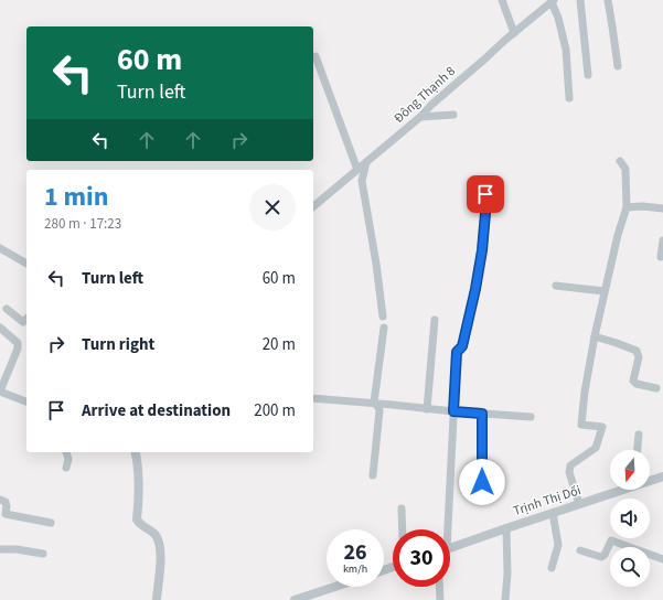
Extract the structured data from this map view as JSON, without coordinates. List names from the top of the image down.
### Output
{
  "streets": {
    "street": ["Đông Thạnh 8", "Trịnh Thị Dối"]
  },
  "north": "bottom",
  "page": {
    "turn": ["60 m", "Turn left"],
    "heading": ["1 min", "280 m · 17:23"],
    "list": [
      {
        "name": "Turn left",
        "value": "60 m"
      },
      {
        "name": "Turn right",
        "value": "20 m"
      },
      {
        "name": "Arrive at destination",
        "value": "200 m"
      }
    ],
    "speed": "26 km/h",
    "limit": "30"
  }
}
